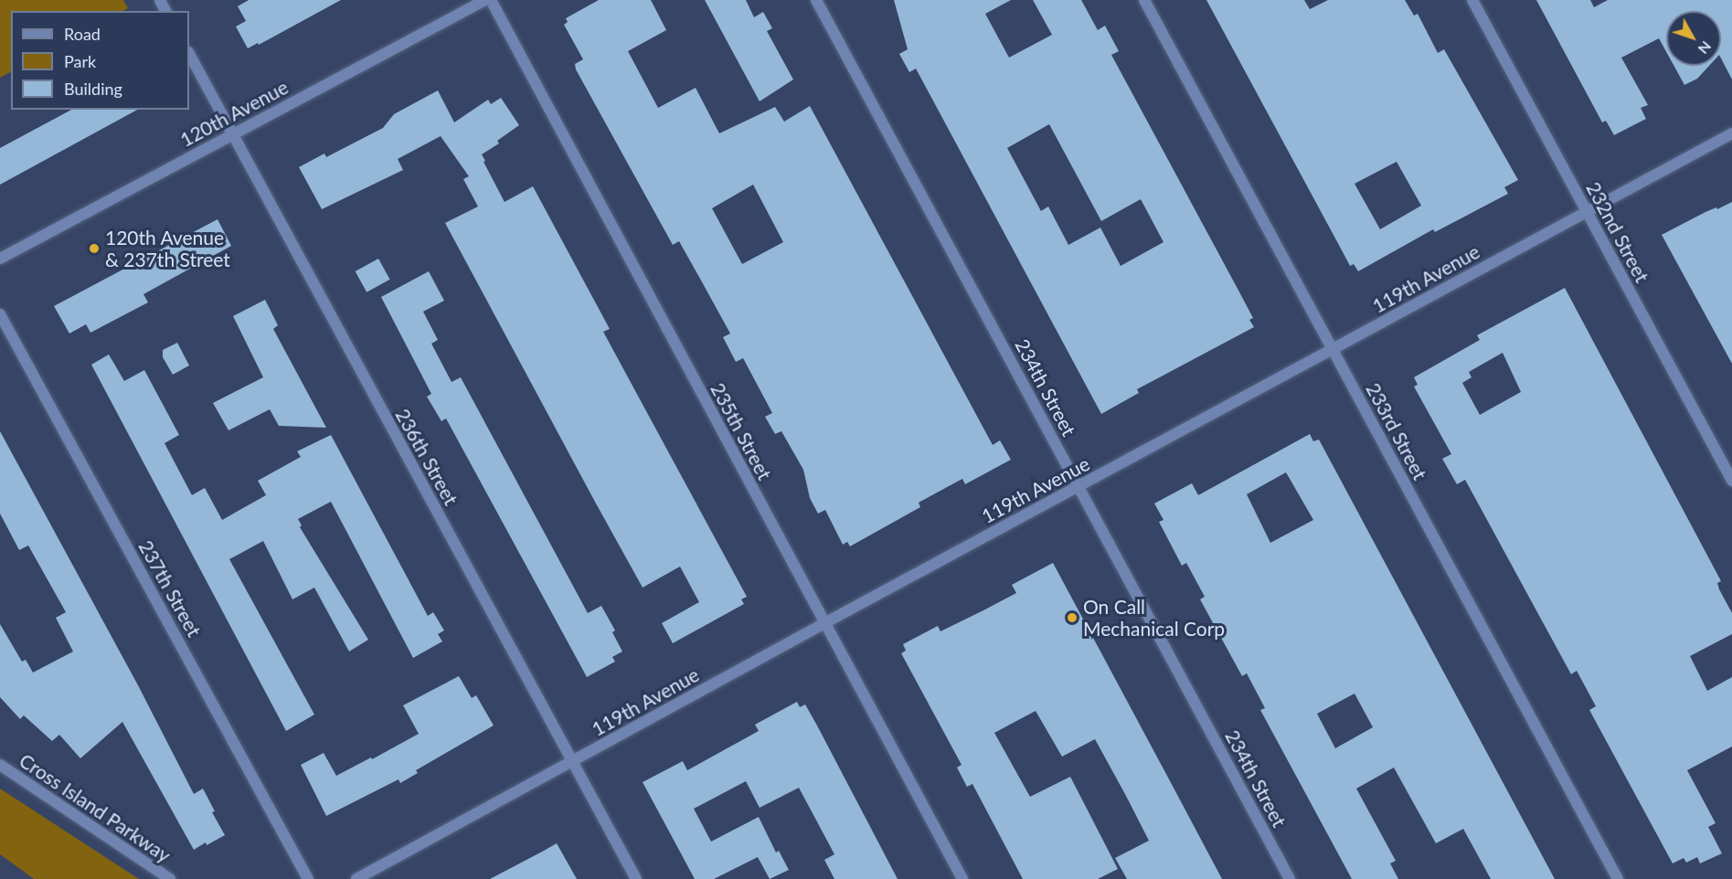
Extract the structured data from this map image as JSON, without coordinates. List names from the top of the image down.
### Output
{
  "streets": {
    "street": [
      "120th Avenue",
      "232nd Street",
      "119th Avenue",
      "234th Street",
      "235th Street",
      "233rd Street",
      "236th Street",
      "237th Street",
      "Cross Island Parkway"
    ]
  },
  "crossings": [
    ["120th Avenue", "236th Street"],
    ["232nd Street", "119th Avenue"],
    ["119th Avenue", "234th Street"],
    ["119th Avenue", "235th Street"],
    ["119th Avenue", "233rd Street"],
    ["119th Avenue", "236th Street"]
  ],
  "places": ["120th Avenue & 237th Street", "On Call Mechanical Corp"],
  "legend": ["Road", "Park", "Building"],
  "north": "bottom right"
}
